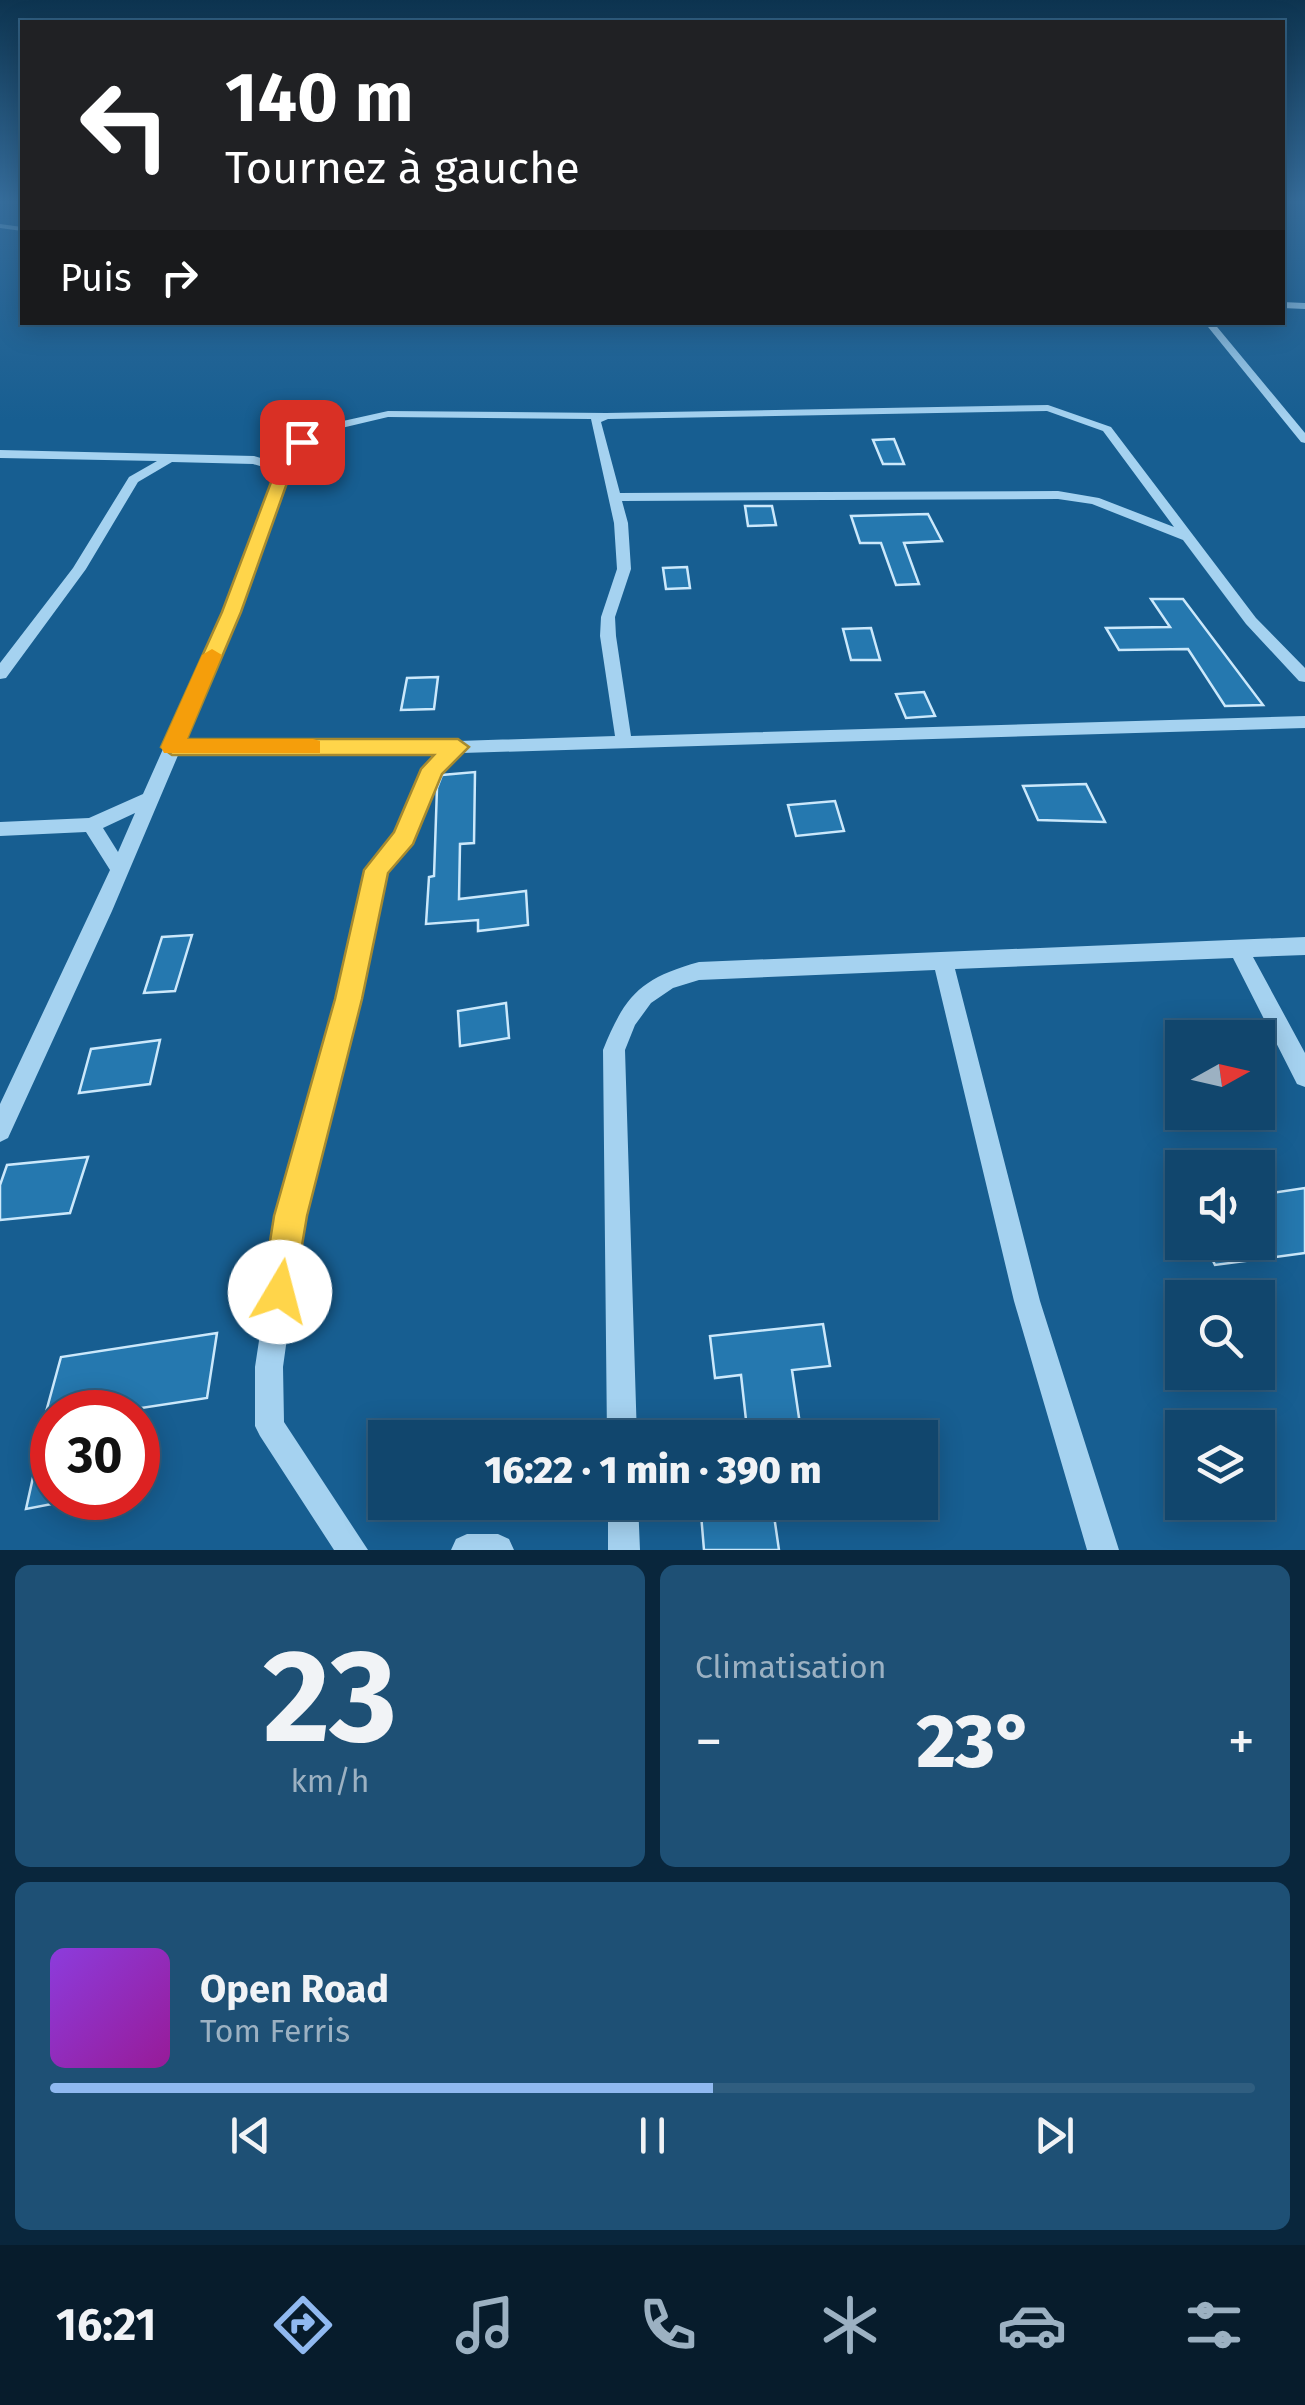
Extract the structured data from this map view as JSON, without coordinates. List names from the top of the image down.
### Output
{
  "north": "right",
  "page": {
    "turn": ["140 m", "Tournez à gauche"],
    "then": "Puis",
    "limit": "30",
    "trip": "16:22 · 1 min · 390 m",
    "tile": [
      ["23", "km/h"],
      "Climatisation"
    ],
    "heat": ["−", "23°", "+"],
    "song": ["Open Road", "Tom Ferris"],
    "tabs": "16:21"
  }
}
